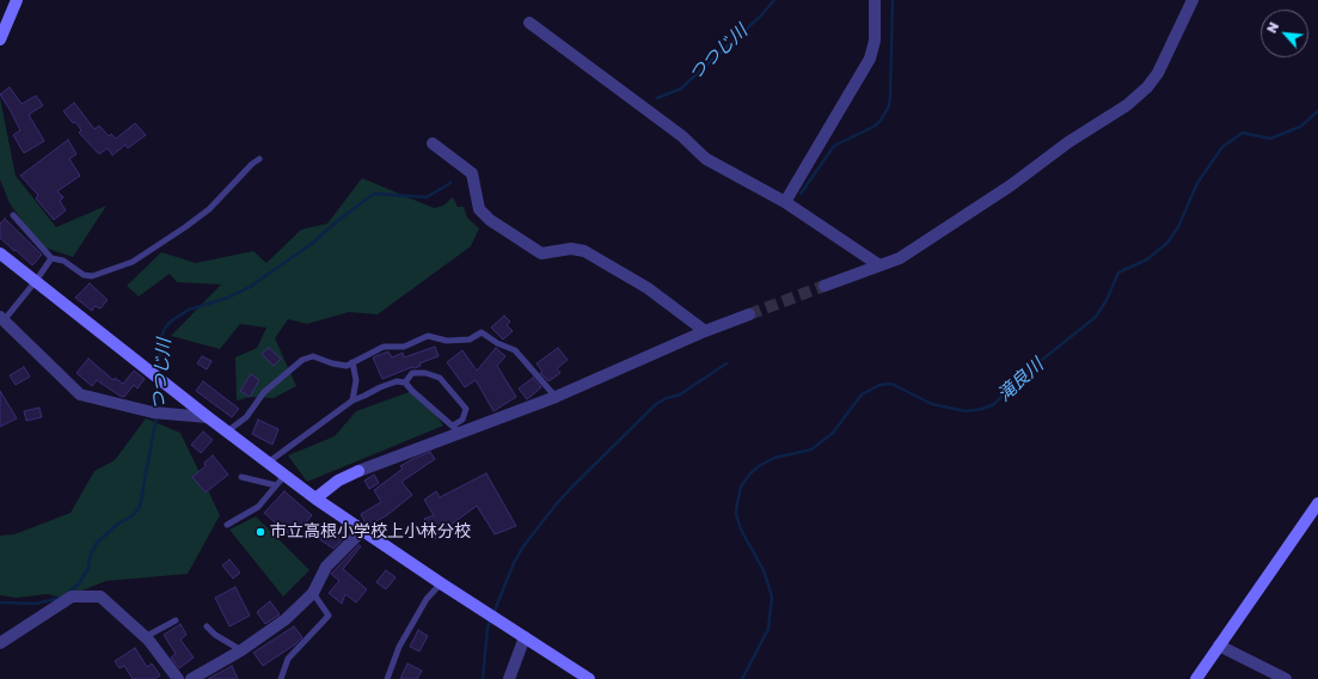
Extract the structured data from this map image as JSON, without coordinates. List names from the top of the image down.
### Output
{
  "water": ["つつじ川", "滝良川"],
  "places": ["市立高根小学校上小林分校"],
  "north": "top left"
}
